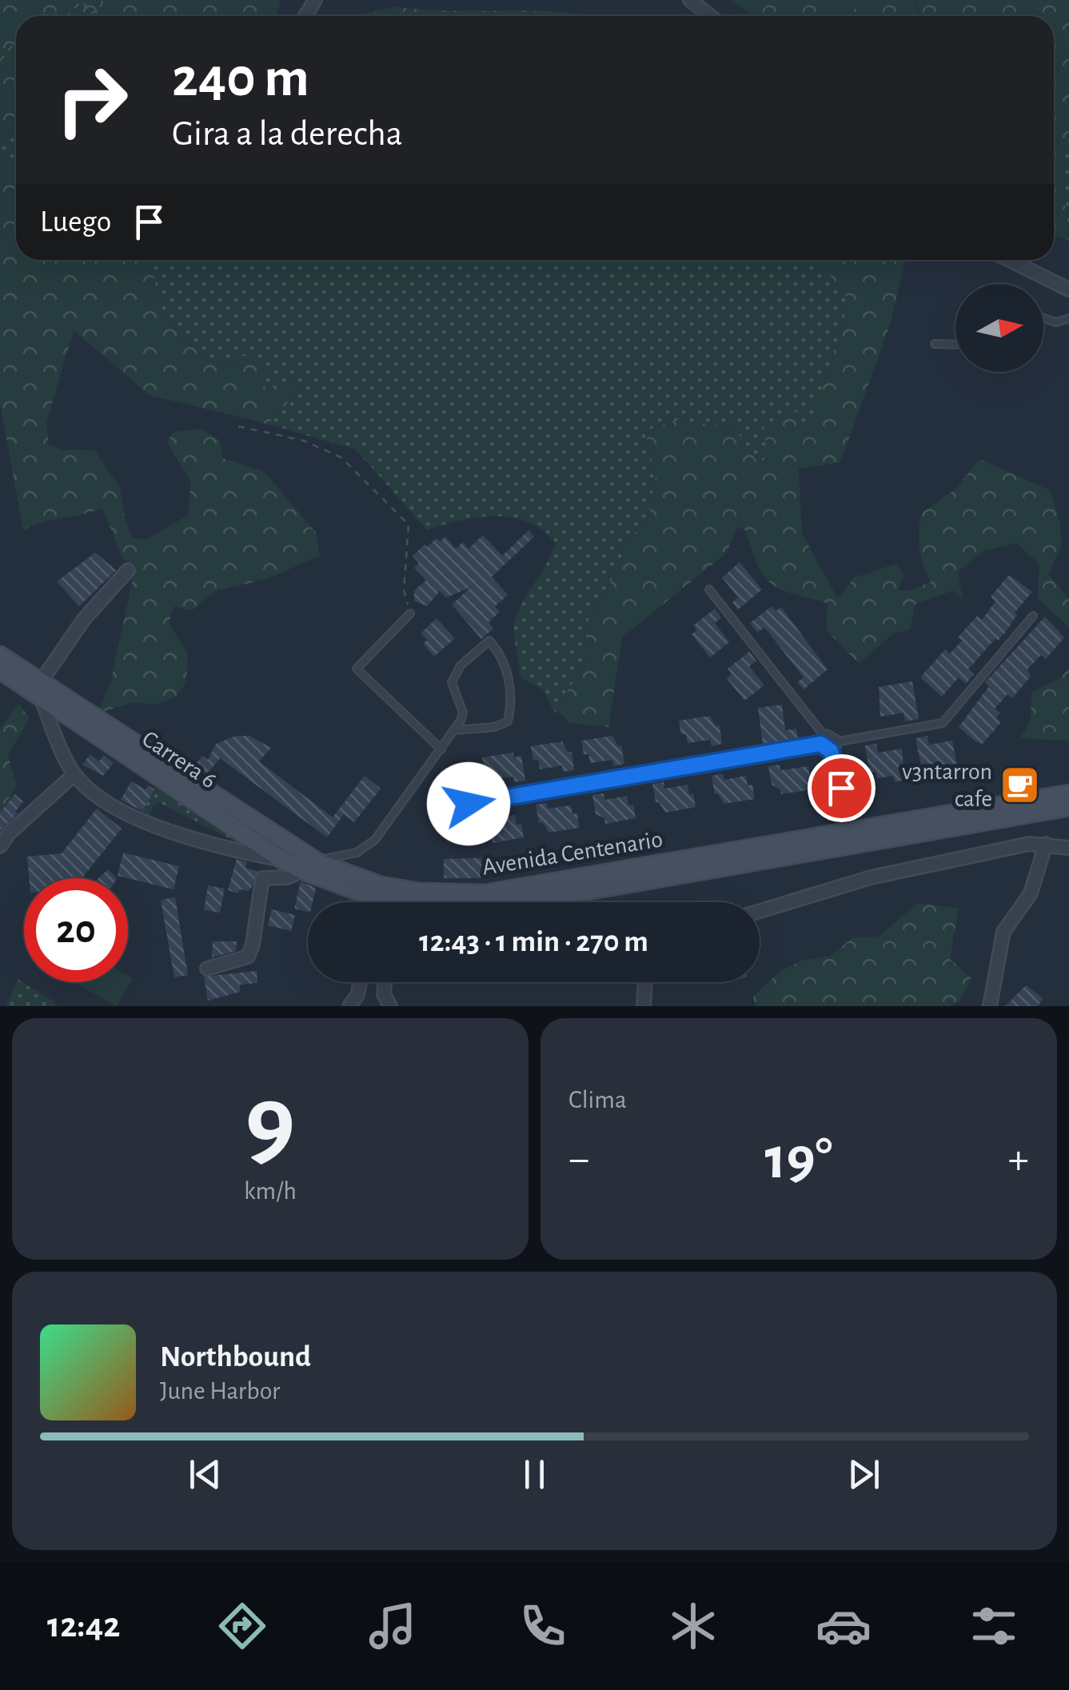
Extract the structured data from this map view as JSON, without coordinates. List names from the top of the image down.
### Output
{
  "streets": {
    "main road": ["Carrera 6", "Avenida Centenario"]
  },
  "crossings": [
    ["Carrera 6", "Avenida Centenario"]
  ],
  "places": {
    "cafe": ["v3ntarron cafe"]
  },
  "north": "right",
  "page": {
    "turn": ["240 m", "Gira a la derecha"],
    "then": "Luego",
    "limit": "20",
    "trip": "12:43 · 1 min · 270 m",
    "tile": [
      ["9", "km/h"],
      "Clima"
    ],
    "heat": ["−", "19°", "+"],
    "song": ["Northbound", "June Harbor"],
    "tabs": "12:42"
  }
}
